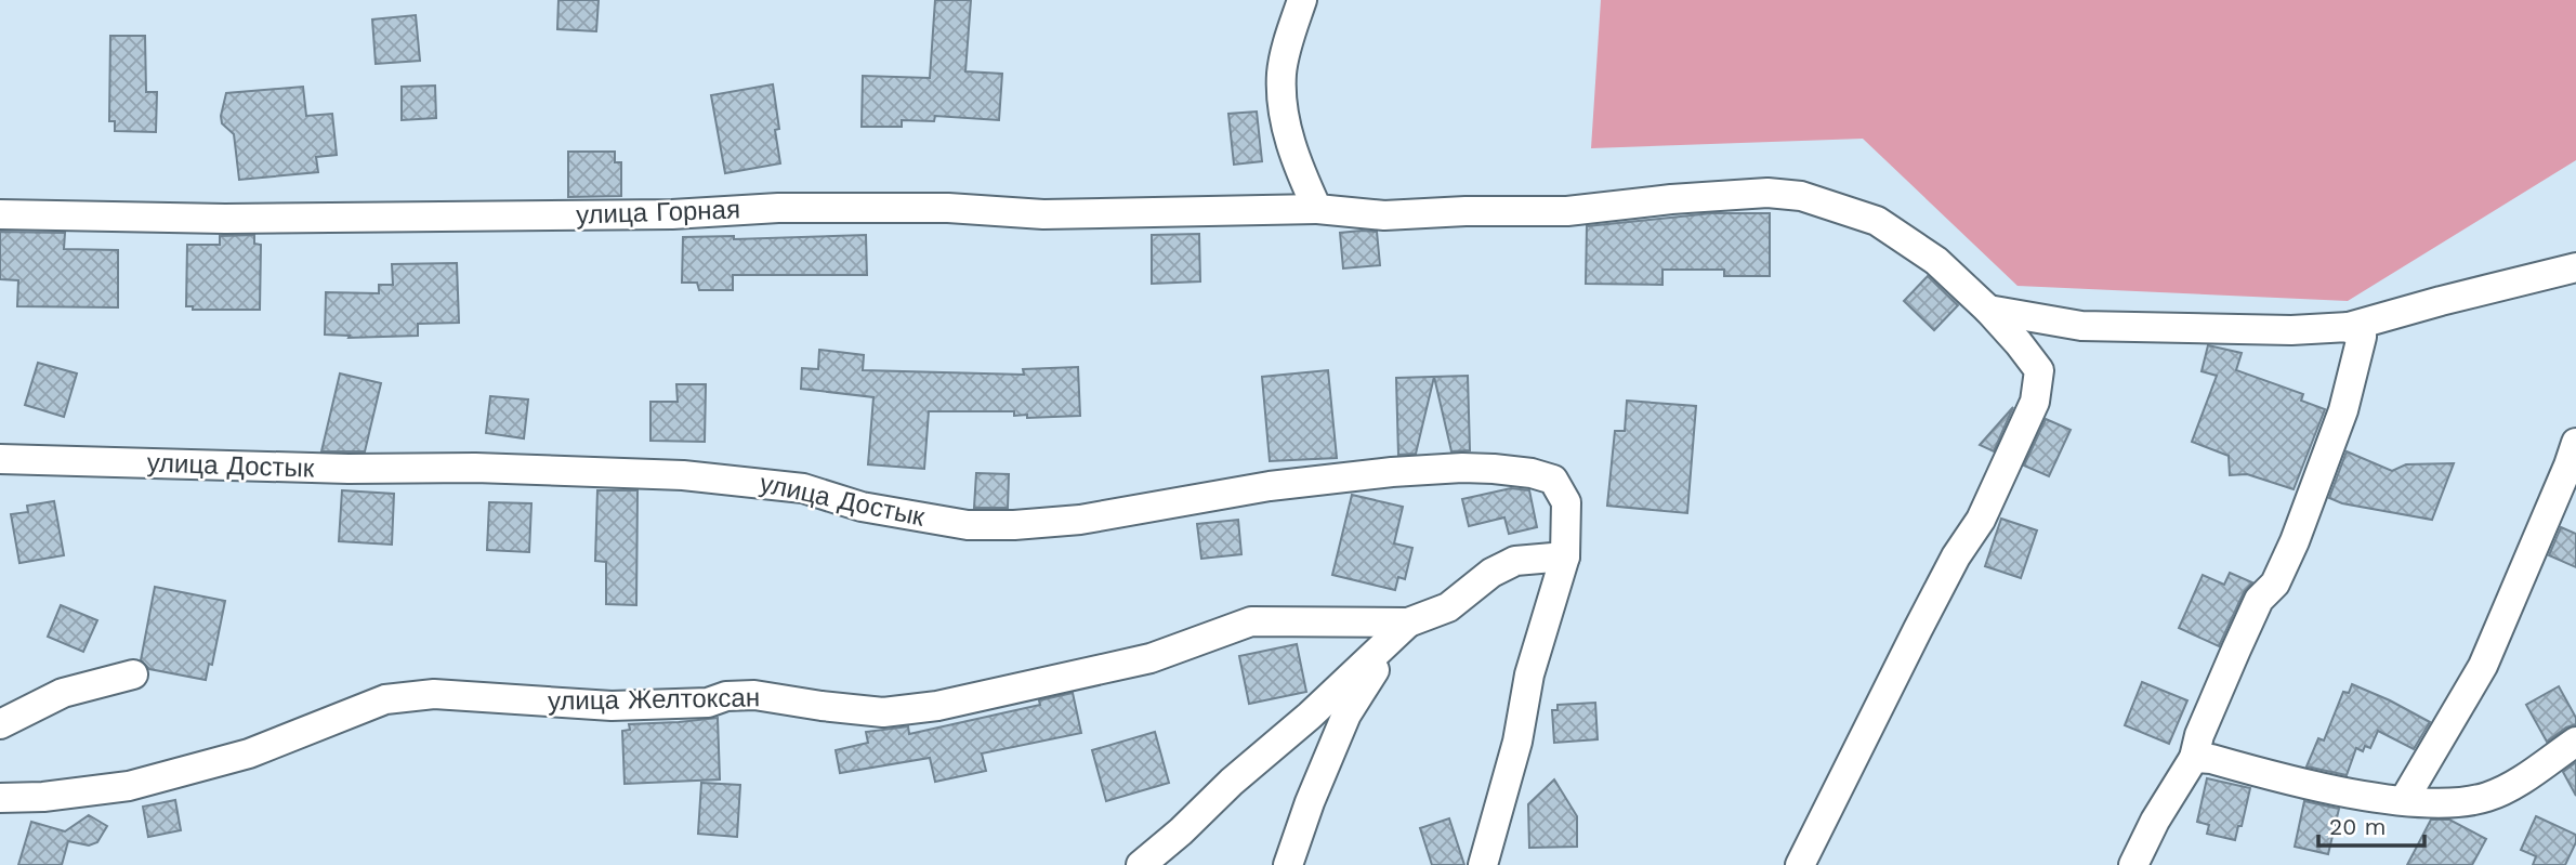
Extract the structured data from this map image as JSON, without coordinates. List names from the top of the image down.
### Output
{
  "streets": {
    "street": ["улица Горная", "улица Достык", "улица Желтоксан"]
  },
  "crossings": [
    ["улица Достык", "улица Желтоксан"]
  ],
  "scale_bar": "20 m"
}
